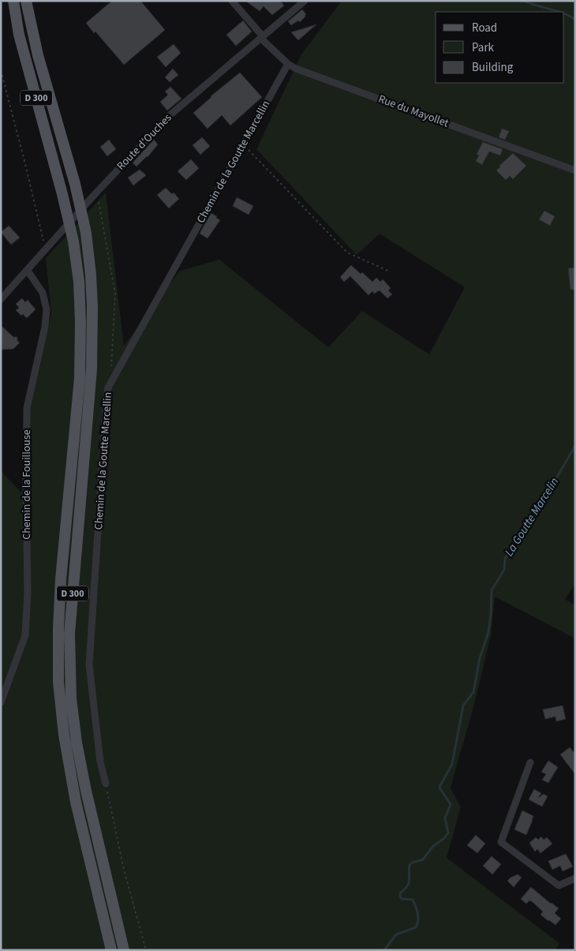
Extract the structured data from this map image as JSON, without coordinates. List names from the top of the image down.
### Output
{
  "streets": {
    "main road": ["D 300"],
    "street": [
      "Rue du Mayollet",
      "Route d'Ouches",
      "Chemin de la Goutte Marcellin",
      "Chemin de la Fouillouse"
    ]
  },
  "crossings": [
    ["Rue du Mayollet", "Route d'Ouches"],
    ["Rue du Mayollet", "Chemin de la Goutte Marcellin"],
    ["Route d'Ouches", "Chemin de la Fouillouse"]
  ],
  "water": ["La Goutte Marcelin"],
  "legend": ["Road", "Park", "Building"]
}
